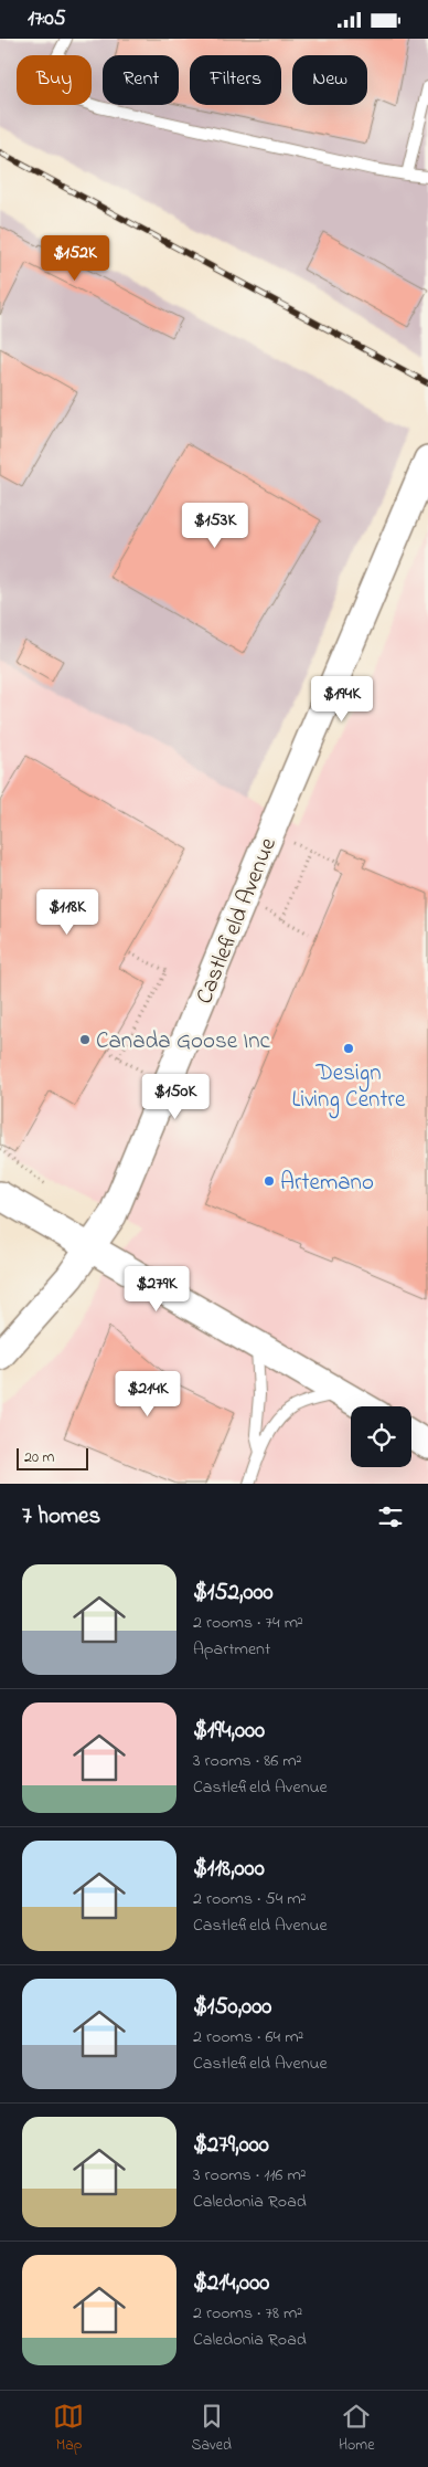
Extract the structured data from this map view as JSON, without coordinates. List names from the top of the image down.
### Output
{
  "streets": {
    "street": ["Castlefield Avenue"]
  },
  "places": ["Canada Goose Inc", "Design Living Centre", "Artemano"],
  "scale_bar": "20 m",
  "page": {
    "status": "17:05",
    "chip": [
      "Buy",
      "Rent",
      "Filters",
      "New"
    ],
    "price": [
      "$152K",
      "$153K",
      "$194K",
      "$118K",
      "$150K",
      "$279K",
      "$214K"
    ],
    "scale": "20 m",
    "heading": "7 homes",
    "list": [
      {
        "name": "$152,000",
        "note": "2 rooms · 74 m² · Apartment"
      },
      {
        "name": "$194,000",
        "note": "3 rooms · 86 m² · Castlefield Avenue"
      },
      {
        "name": "$118,000",
        "note": "2 rooms · 54 m² · Castlefield Avenue"
      },
      {
        "name": "$150,000",
        "note": "2 rooms · 64 m² · Castlefield Avenue"
      },
      {
        "name": "$279,000",
        "note": "3 rooms · 116 m² · Caledonia Road"
      },
      {
        "name": "$214,000",
        "note": "2 rooms · 78 m² · Caledonia Road"
      }
    ],
    "tabs": ["Map", "Saved", "Home"]
  }
}
